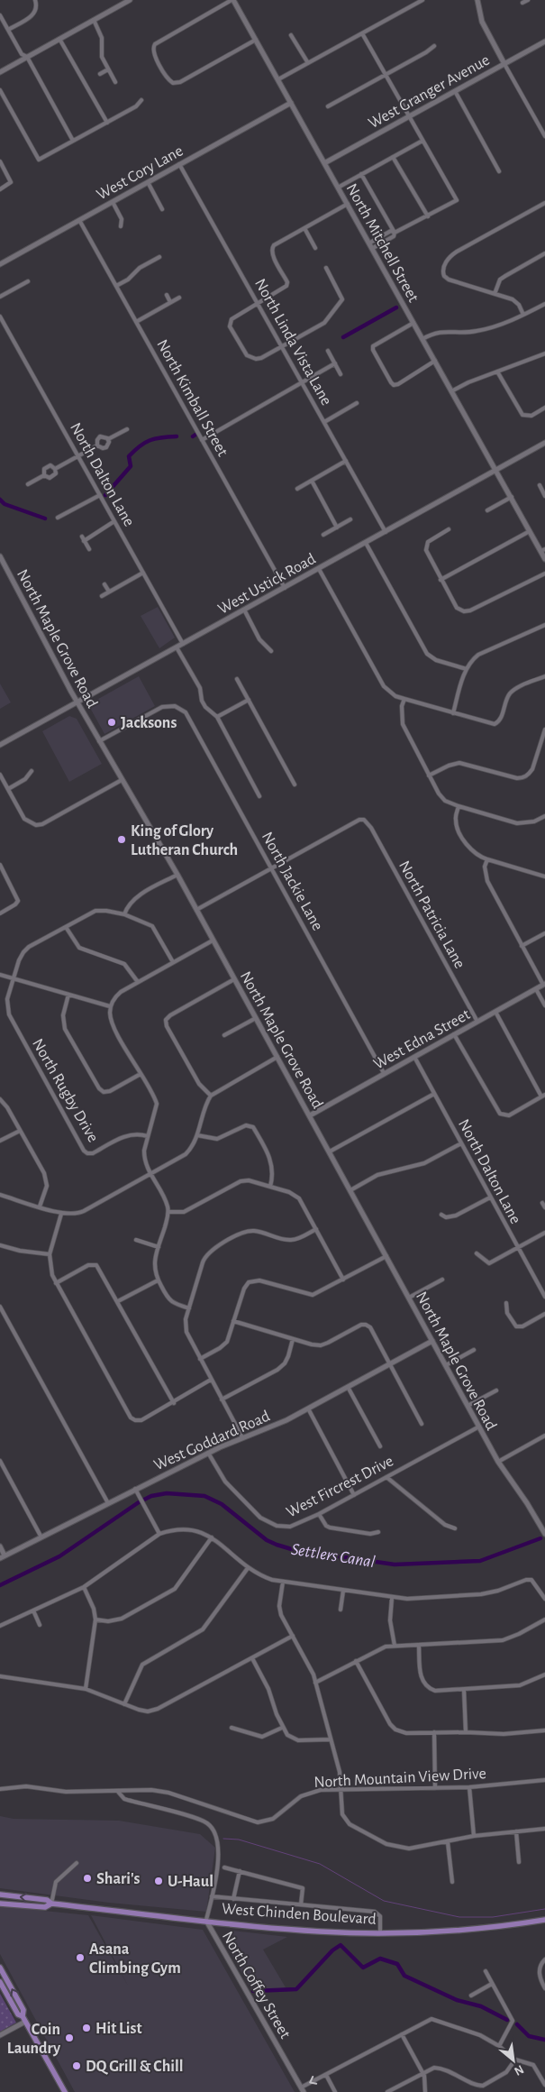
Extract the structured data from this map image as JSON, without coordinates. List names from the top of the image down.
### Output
{
  "streets": {
    "main road": ["West Chinden Boulevard"],
    "street": [
      "West Granger Avenue",
      "West Cory Lane",
      "North Mitchell Street",
      "North Linda Vista Lane",
      "North Kimball Street",
      "North Dalton Lane",
      "West Ustick Road",
      "North Maple Grove Road",
      "North Jackie Lane",
      "North Patricia Lane",
      "West Edna Street",
      "North Rugby Drive",
      "West Goddard Road",
      "West Fircrest Drive",
      "North Mountain View Drive",
      "North Coffey Street"
    ]
  },
  "crossings": [
    ["West Granger Avenue", "North Mitchell Street"],
    ["West Cory Lane", "North Mitchell Street"],
    ["West Cory Lane", "North Linda Vista Lane"],
    ["West Cory Lane", "North Kimball Street"],
    ["North Mitchell Street", "West Ustick Road"],
    ["North Linda Vista Lane", "West Ustick Road"],
    ["North Kimball Street", "West Ustick Road"],
    ["North Dalton Lane", "West Ustick Road"],
    ["North Dalton Lane", "West Edna Street"],
    ["West Ustick Road", "North Maple Grove Road"],
    ["North Maple Grove Road", "North Jackie Lane"],
    ["North Maple Grove Road", "West Edna Street"],
    ["North Maple Grove Road", "West Goddard Road"],
    ["North Maple Grove Road", "West Fircrest Drive"],
    ["North Jackie Lane", "North Patricia Lane"],
    ["North Jackie Lane", "West Edna Street"],
    ["North Patricia Lane", "West Edna Street"],
    ["West Goddard Road", "West Fircrest Drive"],
    ["North Mountain View Drive", "North Coffey Street"],
    ["West Chinden Boulevard", "North Coffey Street"]
  ],
  "water": ["Settlers Canal"],
  "places": [
    "Jacksons",
    "King of Glory Lutheran Church",
    "Shari's",
    "U-Haul",
    "Asana Climbing Gym",
    "Hit List",
    "Coin Laundry",
    "DQ Grill & Chill"
  ],
  "north": "bottom right"
}
